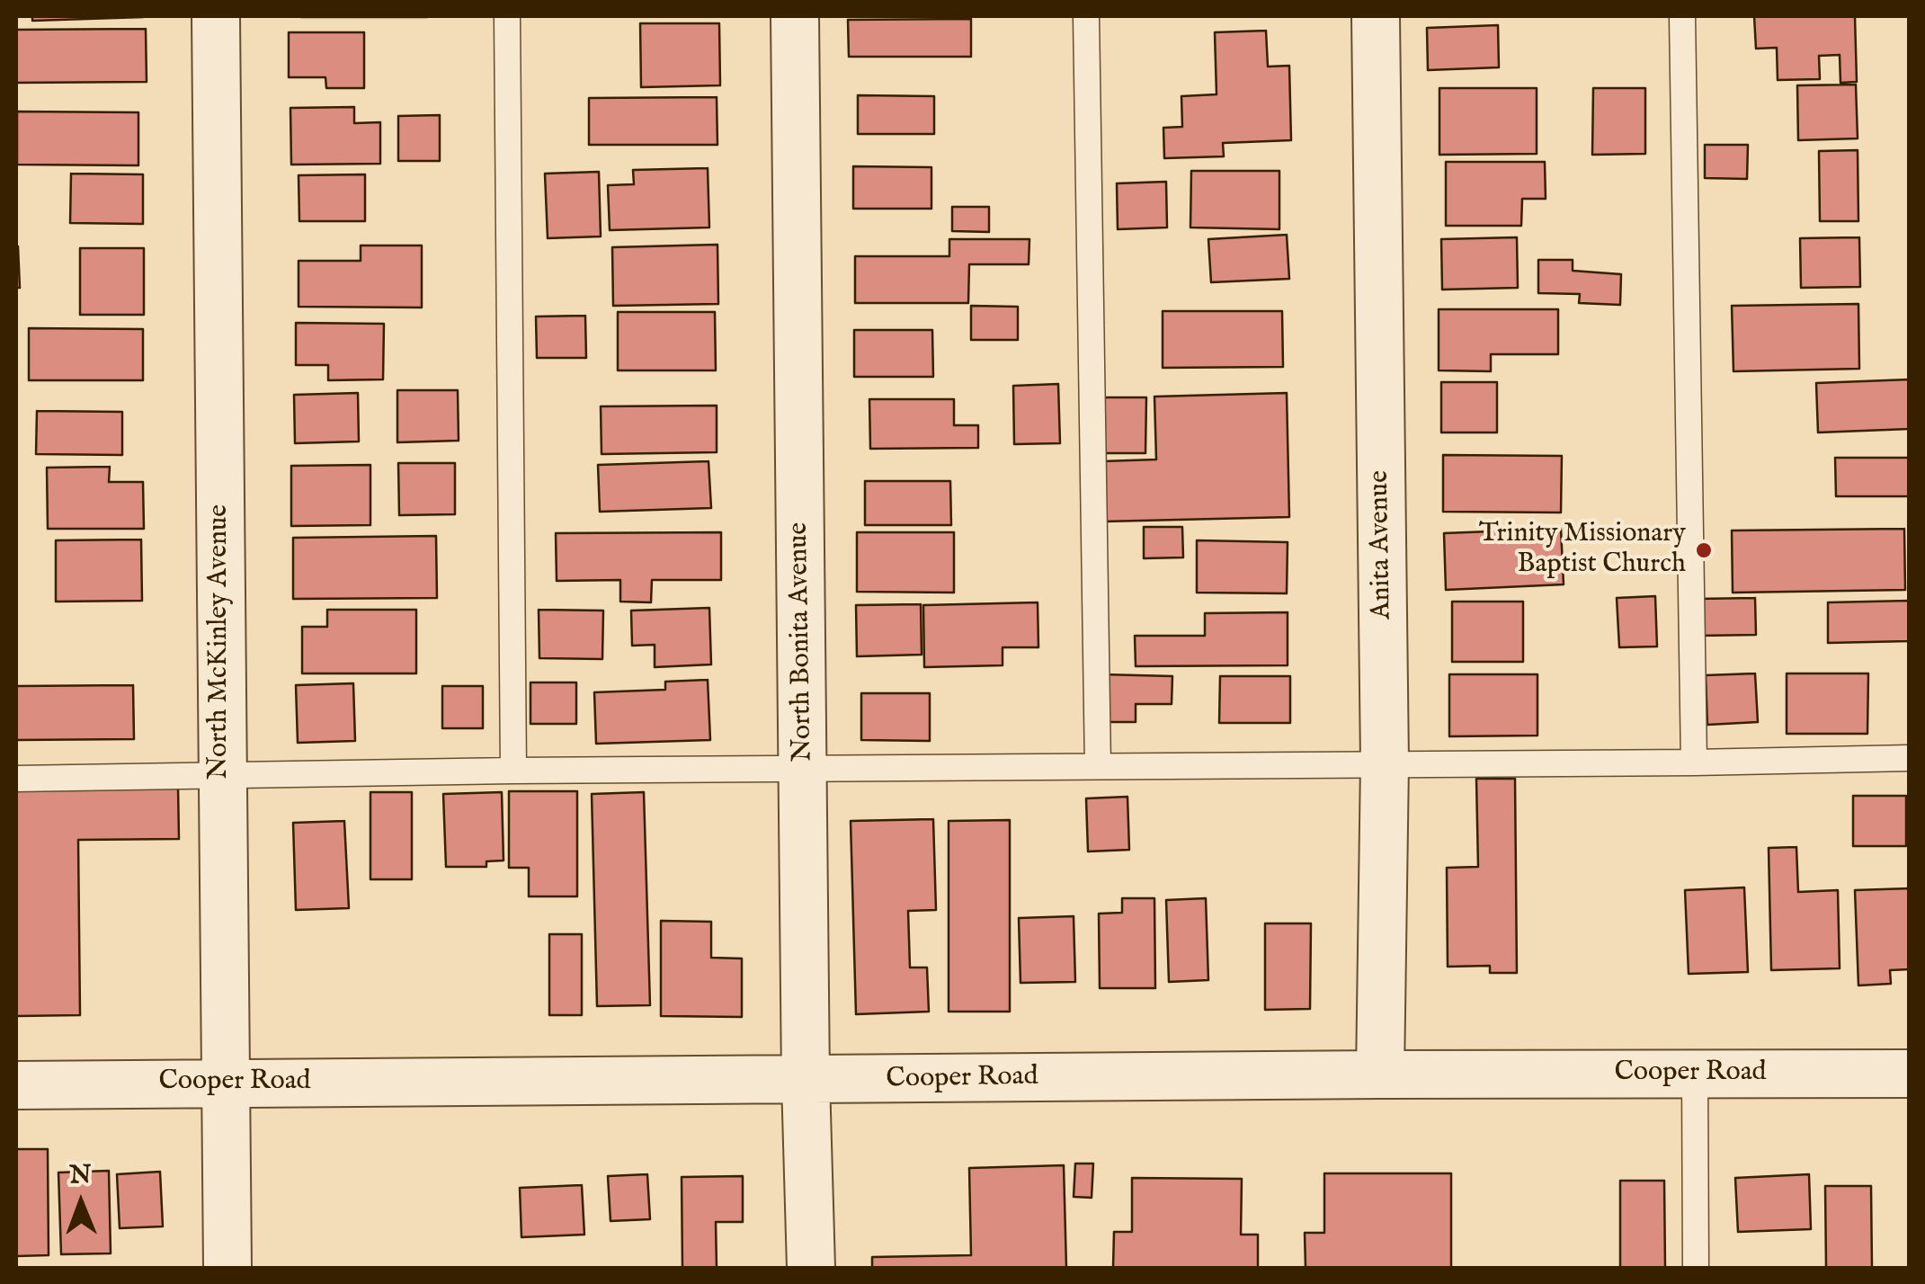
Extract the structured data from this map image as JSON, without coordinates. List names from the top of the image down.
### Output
{
  "streets": {
    "street": [
      "Anita Avenue",
      "North McKinley Avenue",
      "North Bonita Avenue",
      "Cooper Road"
    ]
  },
  "crossings": [
    ["Anita Avenue", "Cooper Road"],
    ["North McKinley Avenue", "Cooper Road"],
    ["North Bonita Avenue", "Cooper Road"]
  ],
  "places": ["Trinity Missionary Baptist Church"],
  "north": "top"
}
